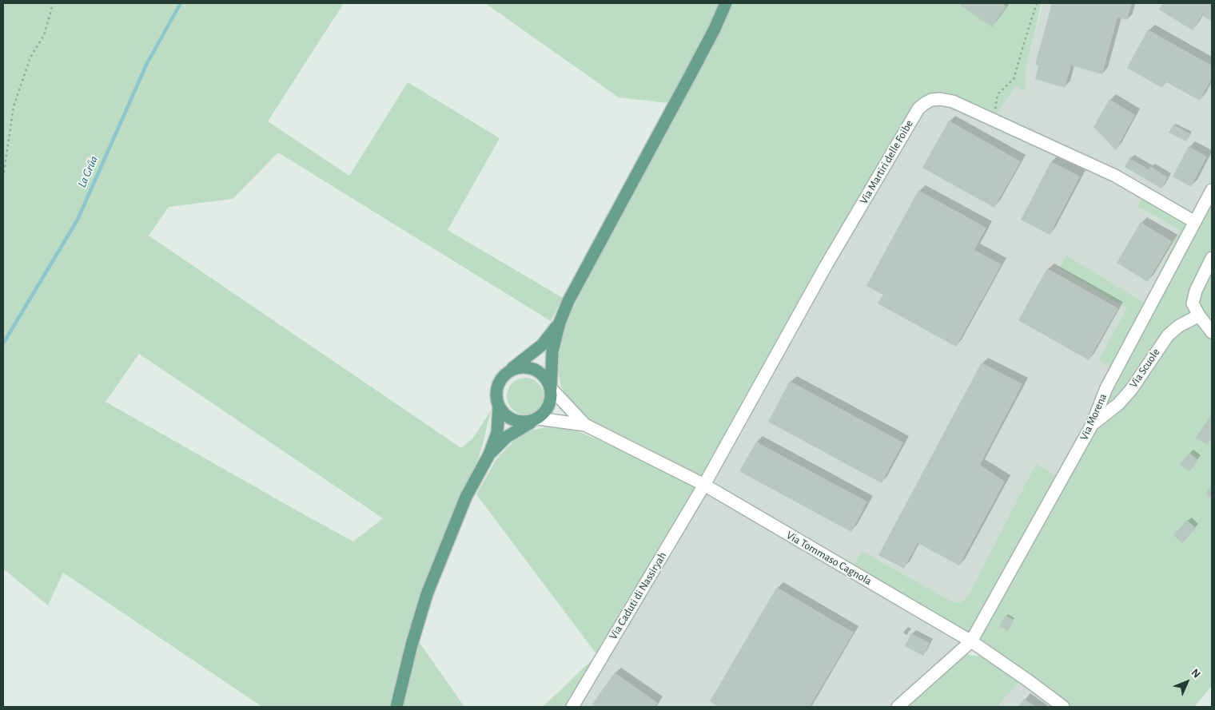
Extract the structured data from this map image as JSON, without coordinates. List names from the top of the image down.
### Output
{
  "streets": {
    "street": [
      "Via Martiri delle Foibe",
      "Via Scuole",
      "Via Morena",
      "Via Tommaso Cagnola",
      "Via Caduti di Nassiryah"
    ]
  },
  "crossings": [
    ["Via Martiri delle Foibe", "Via Morena"],
    ["Via Martiri delle Foibe", "Via Tommaso Cagnola"],
    ["Via Martiri delle Foibe", "Via Caduti di Nassiryah"],
    ["Via Scuole", "Via Morena"],
    ["Via Morena", "Via Tommaso Cagnola"],
    ["Via Tommaso Cagnola", "Via Caduti di Nassiryah"]
  ],
  "water": ["La Grűa"],
  "north": "top right"
}
